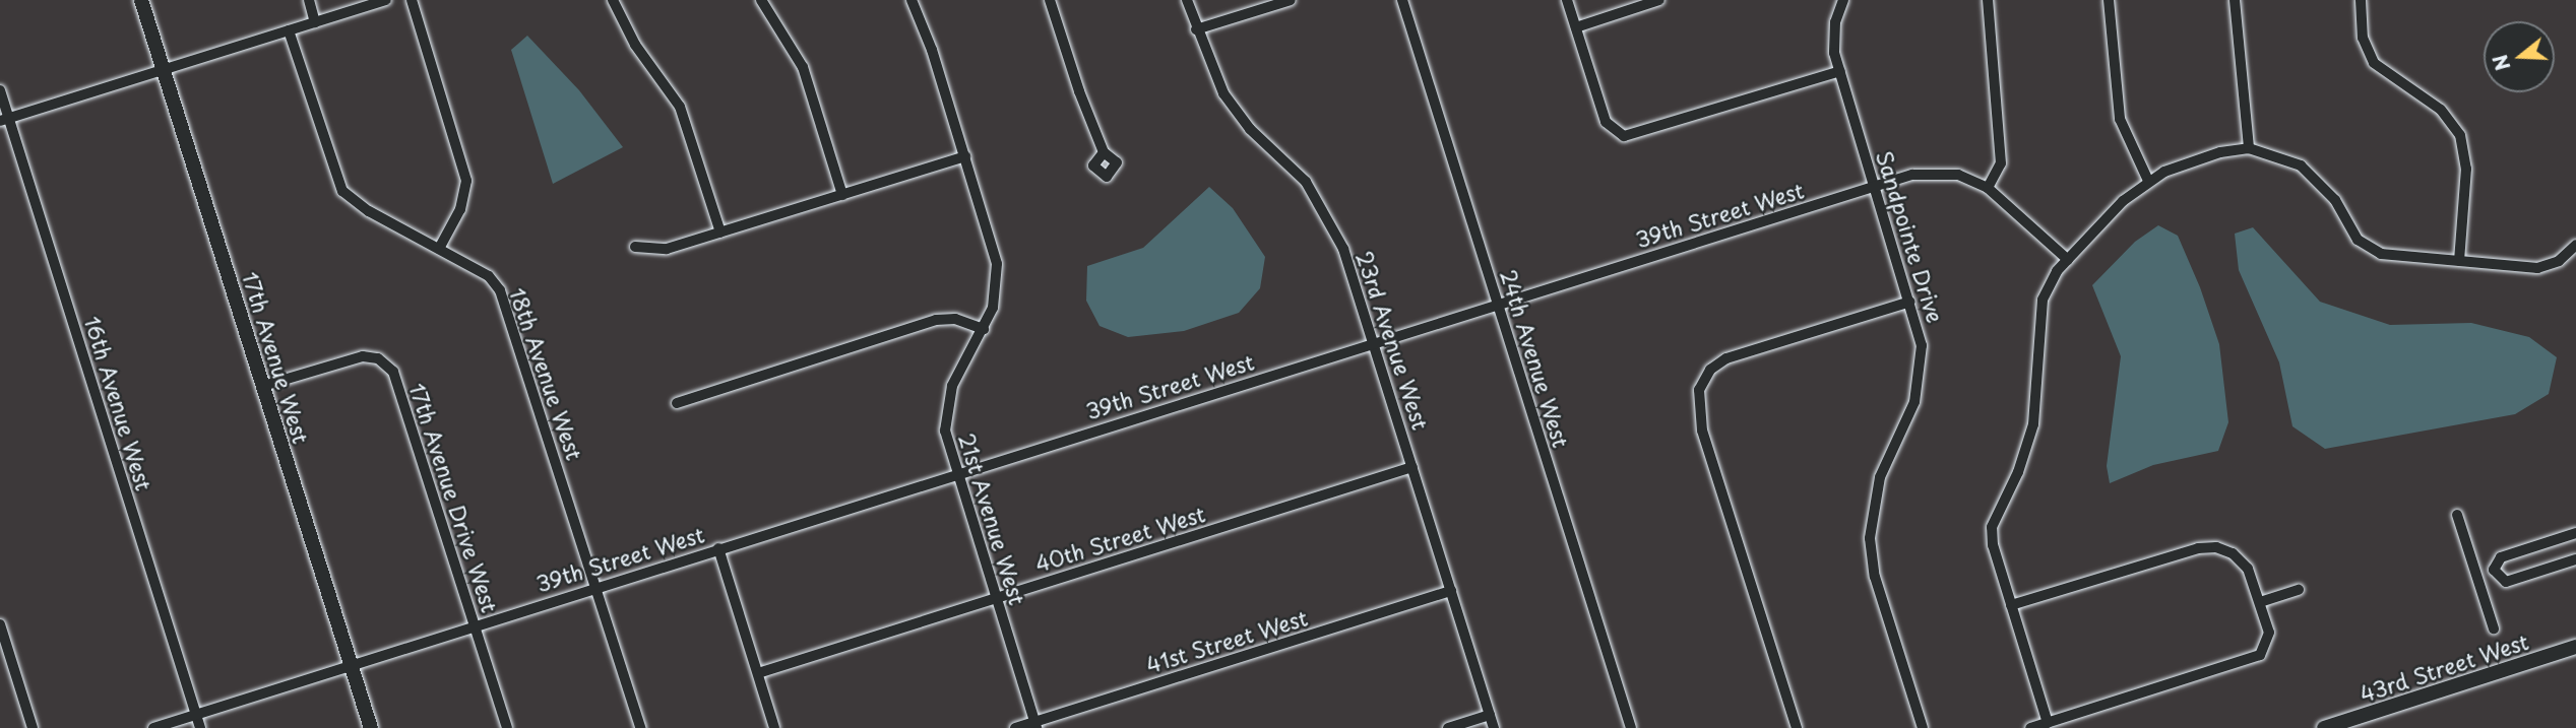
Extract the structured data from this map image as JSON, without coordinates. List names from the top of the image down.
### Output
{
  "streets": {
    "street": [
      "39th Street West",
      "Sandpointe Drive",
      "23rd Avenue West",
      "17th Avenue West",
      "24th Avenue West",
      "18th Avenue West",
      "16th Avenue West",
      "17th Avenue Drive West",
      "21st Avenue West",
      "40th Street West",
      "41st Street West",
      "43rd Street West"
    ]
  },
  "crossings": [
    ["39th Street West", "Sandpointe Drive"],
    ["39th Street West", "23rd Avenue West"],
    ["39th Street West", "17th Avenue West"],
    ["39th Street West", "24th Avenue West"],
    ["39th Street West", "18th Avenue West"],
    ["39th Street West", "16th Avenue West"],
    ["39th Street West", "17th Avenue Drive West"],
    ["39th Street West", "21st Avenue West"],
    ["23rd Avenue West", "40th Street West"],
    ["23rd Avenue West", "41st Street West"],
    ["17th Avenue West", "17th Avenue Drive West"],
    ["21st Avenue West", "40th Street West"],
    ["21st Avenue West", "41st Street West"]
  ],
  "north": "left"
}
